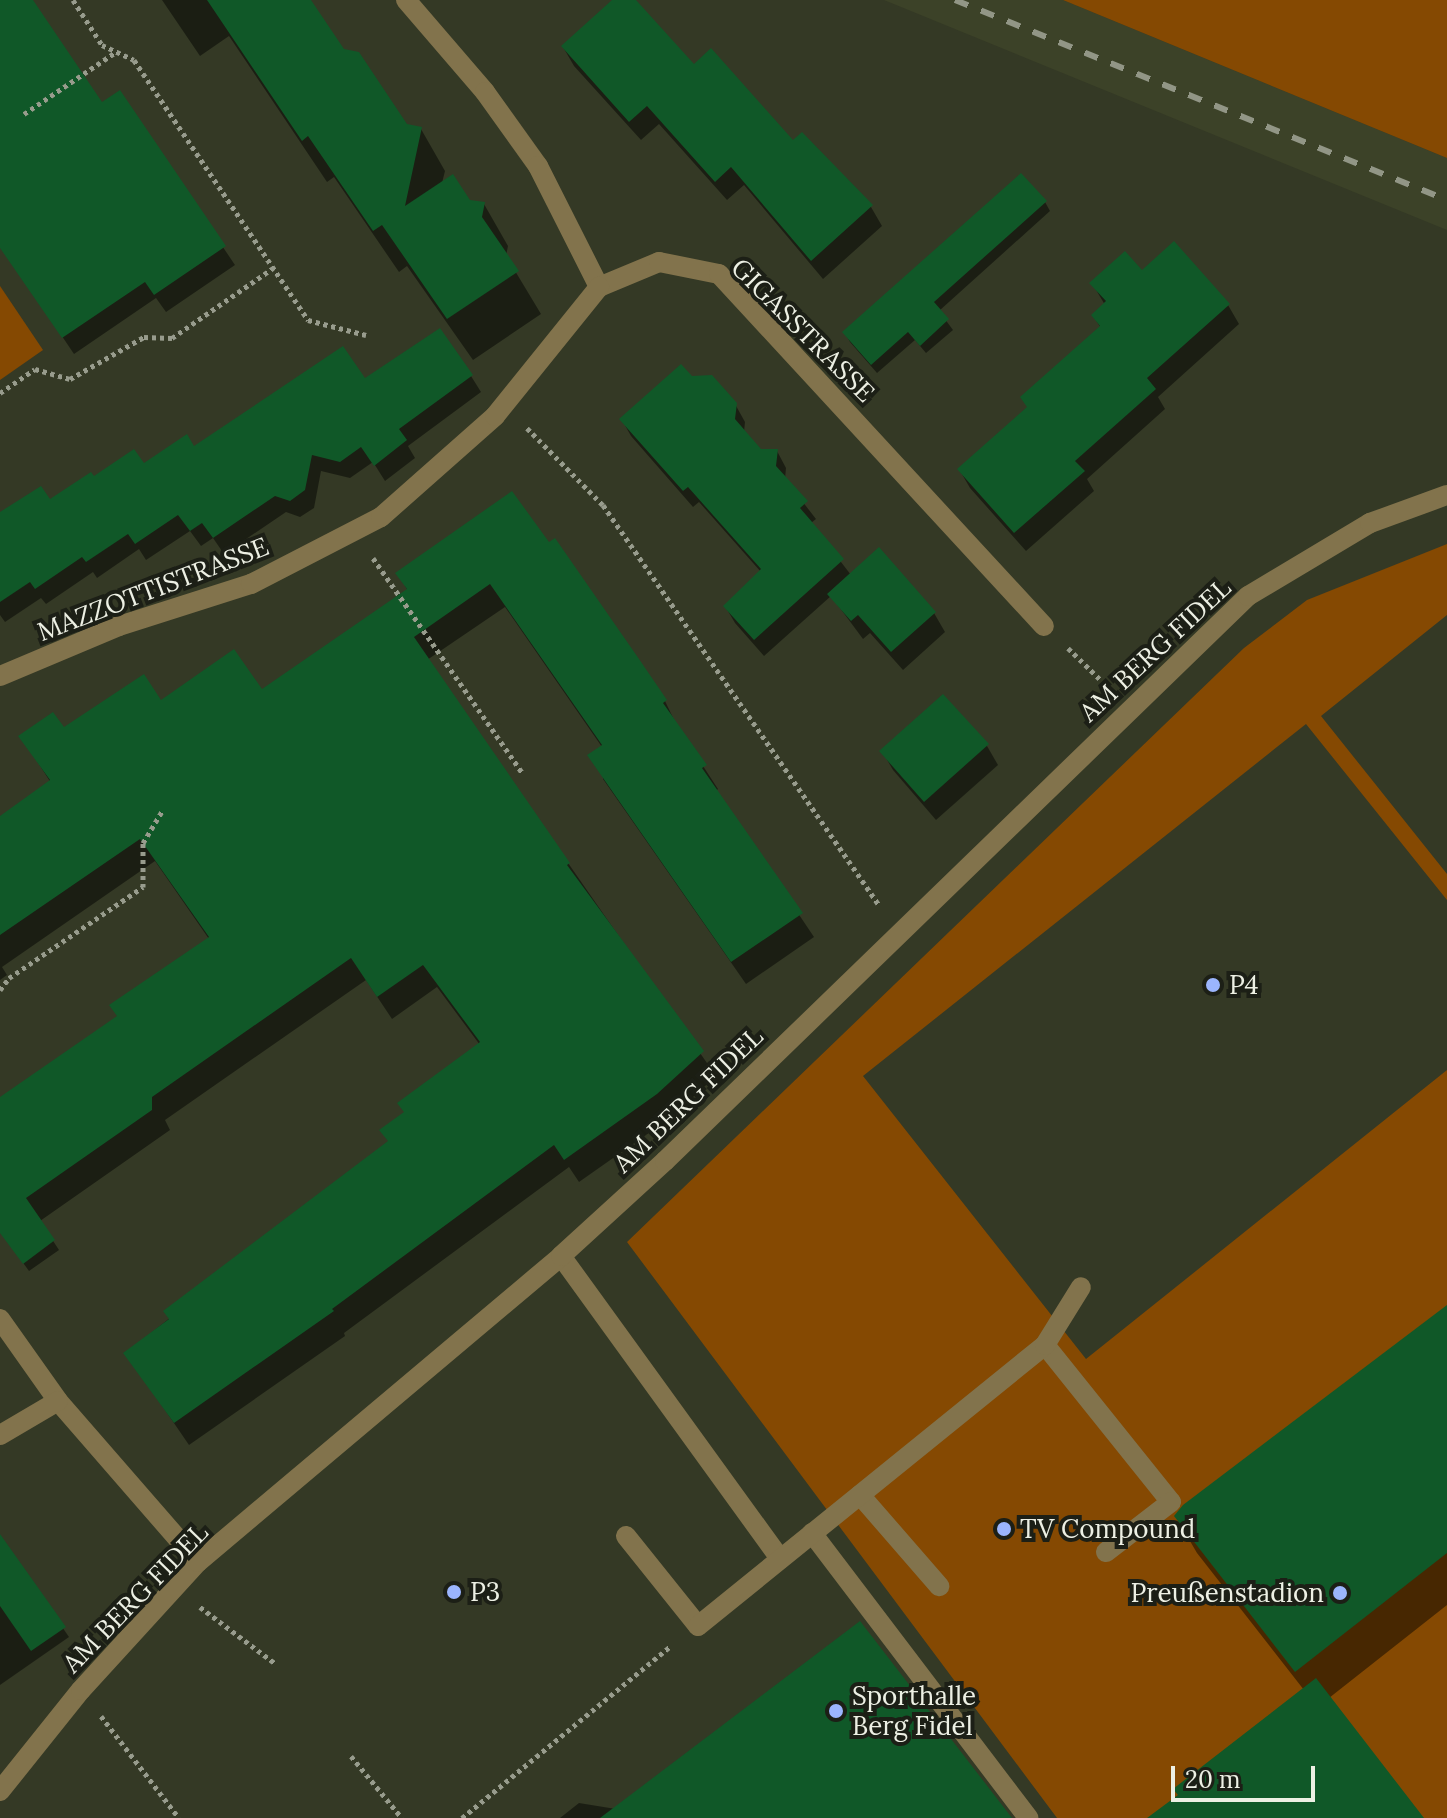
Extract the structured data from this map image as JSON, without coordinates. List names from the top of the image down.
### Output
{
  "streets": {
    "street": ["GIGASSTRASSE", "MAZZOTTISTRASSE", "AM BERG FIDEL"]
  },
  "crossings": [
    ["GIGASSTRASSE", "MAZZOTTISTRASSE"]
  ],
  "places": [
    "P4",
    "TV Compound",
    "P3",
    "Preußenstadion",
    "Sporthalle Berg Fidel"
  ],
  "scale_bar": "20 m"
}
